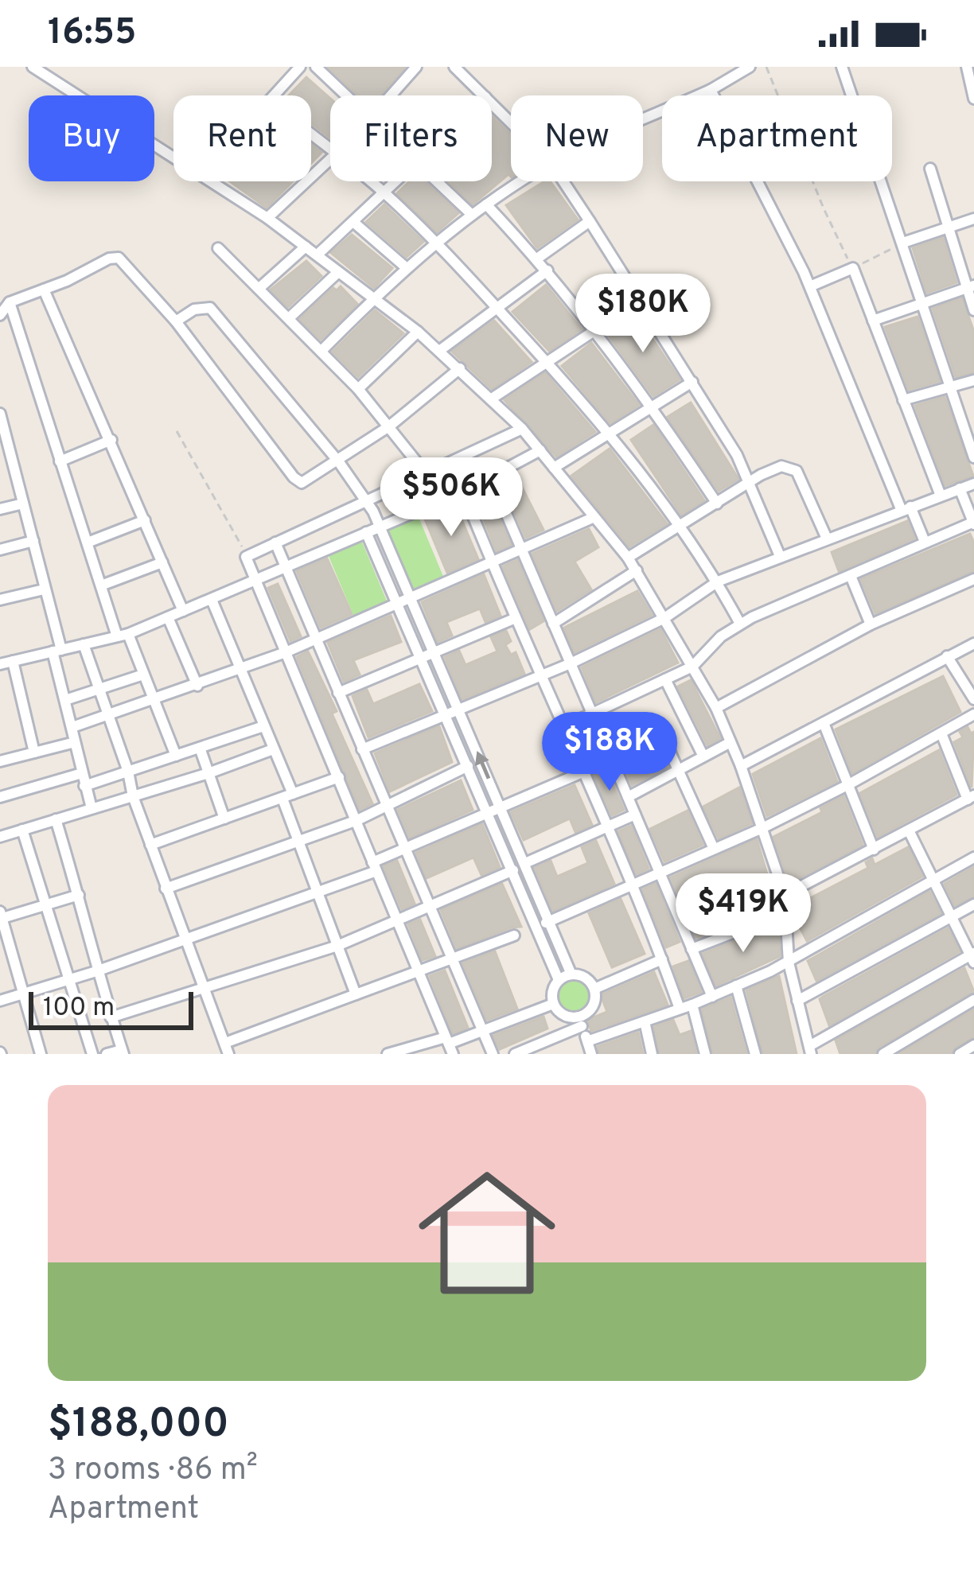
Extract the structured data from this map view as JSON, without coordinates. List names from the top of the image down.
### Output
{
  "scale_bar": "100 m",
  "page": {
    "status": "16:55",
    "chip": [
      "Buy",
      "Rent",
      "Filters",
      "New",
      "Apartment"
    ],
    "price": [
      "$180K",
      "$506K",
      "$188K",
      "$419K"
    ],
    "scale": "100 m",
    "list": [
      {
        "name": "$188,000",
        "note": "3 rooms · 86 m² · Apartment"
      }
    ]
  }
}
